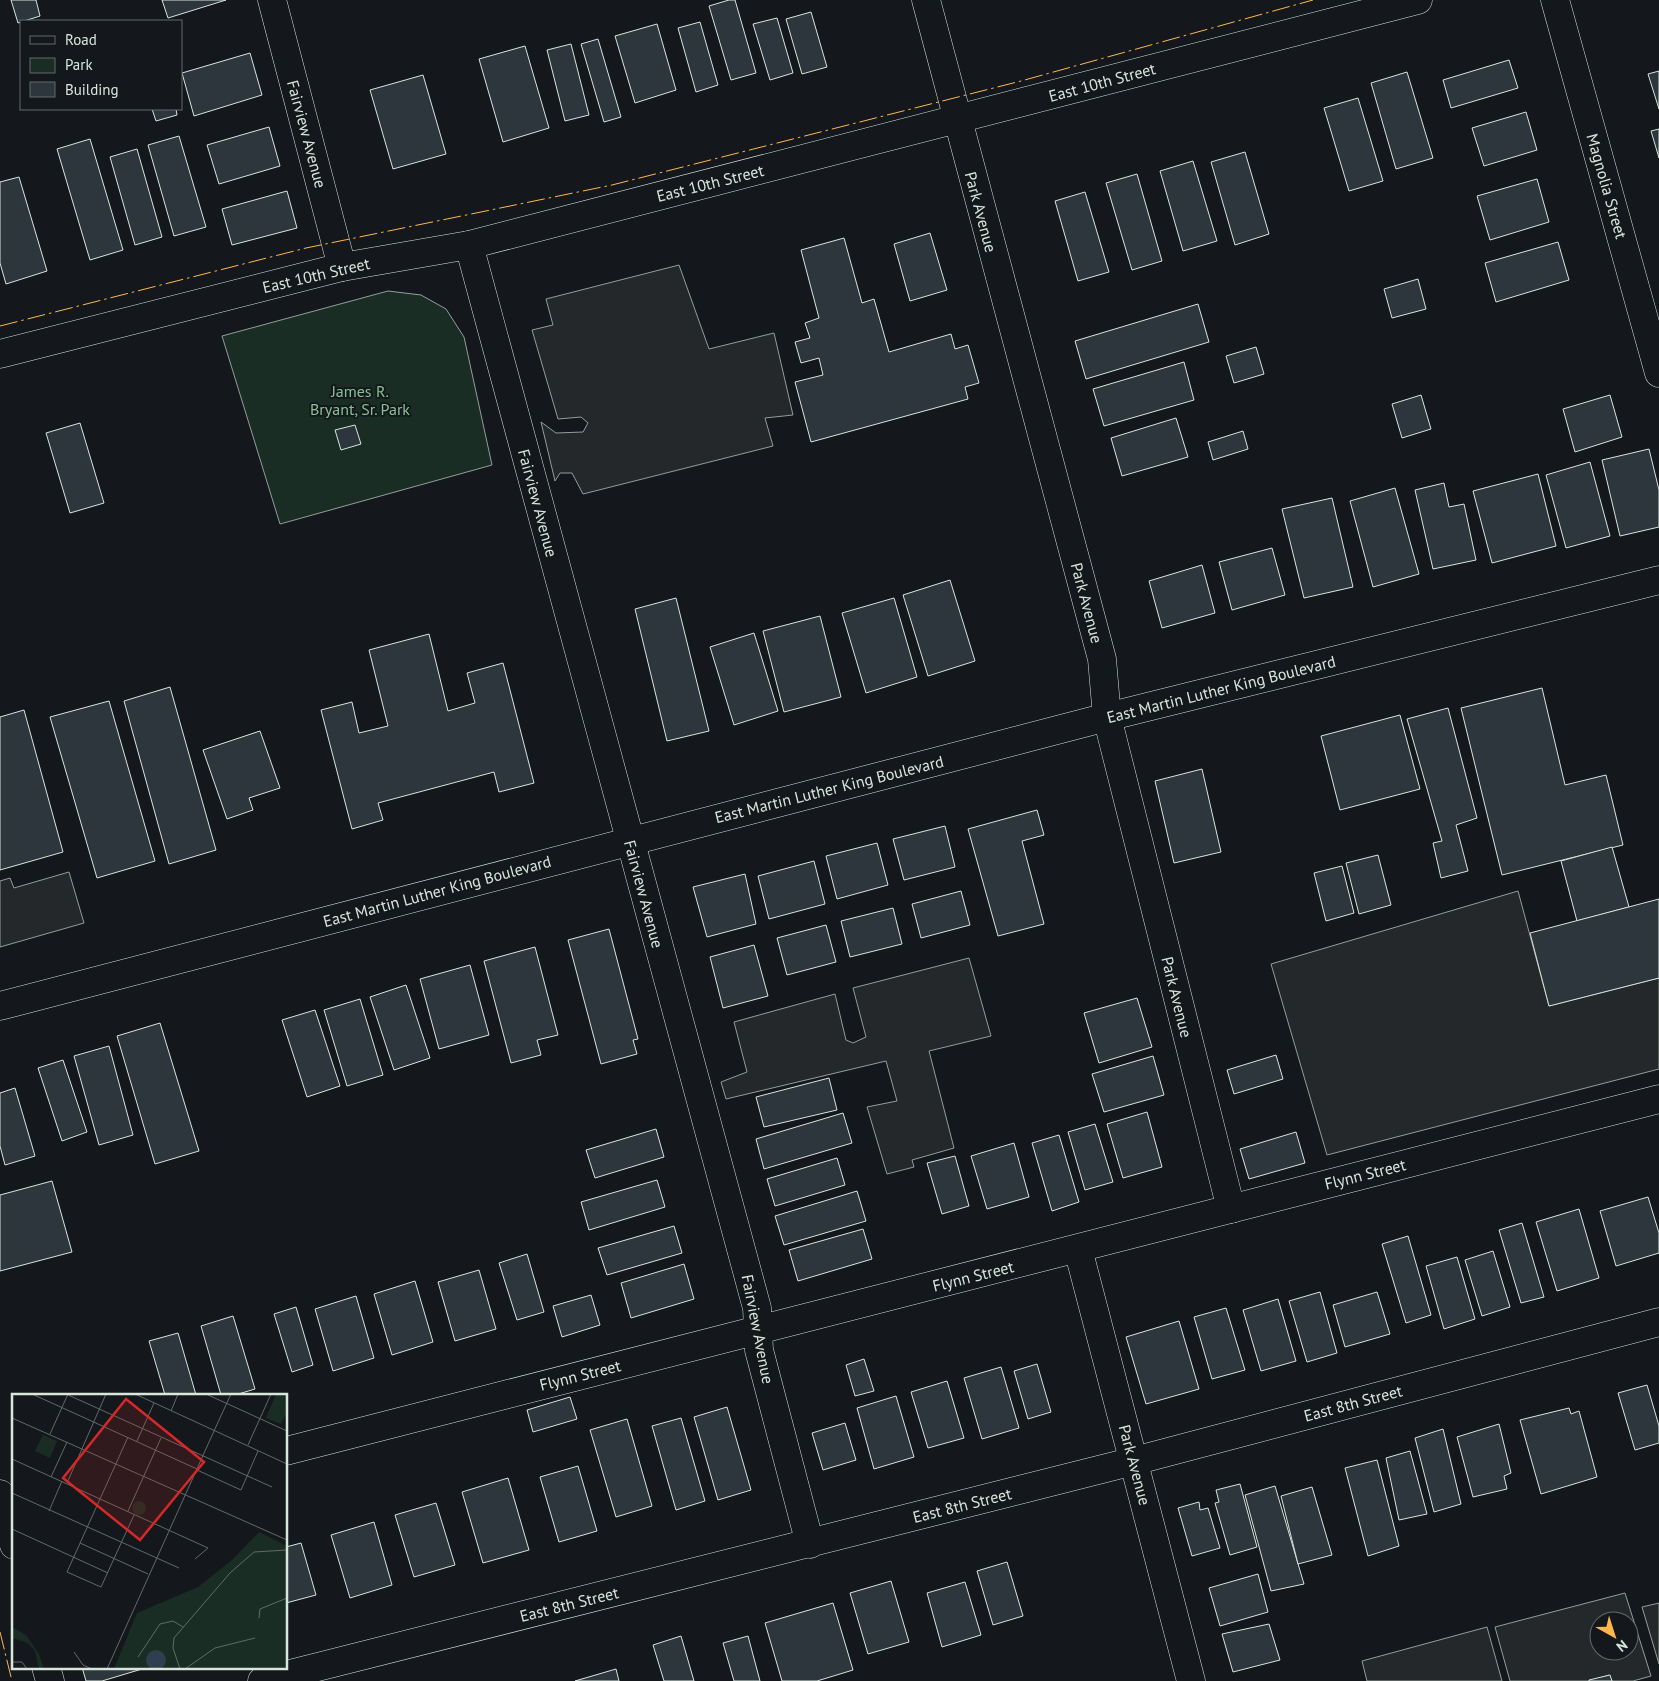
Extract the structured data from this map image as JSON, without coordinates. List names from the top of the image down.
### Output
{
  "streets": {
    "street": [
      "East 10th Street",
      "Fairview Avenue",
      "Magnolia Street",
      "Park Avenue",
      "East Martin Luther King Boulevard",
      "Flynn Street",
      "East 8th Street"
    ]
  },
  "crossings": [
    ["East 10th Street", "Fairview Avenue"],
    ["East 10th Street", "Park Avenue"],
    ["Fairview Avenue", "East Martin Luther King Boulevard"],
    ["Fairview Avenue", "Flynn Street"],
    ["Fairview Avenue", "East 8th Street"],
    ["Park Avenue", "East Martin Luther King Boulevard"],
    ["Park Avenue", "Flynn Street"],
    ["Park Avenue", "East 8th Street"]
  ],
  "parks": ["James R. Bryant, Sr. Park"],
  "legend": ["Road", "Park", "Building"],
  "north": "bottom right"
}
